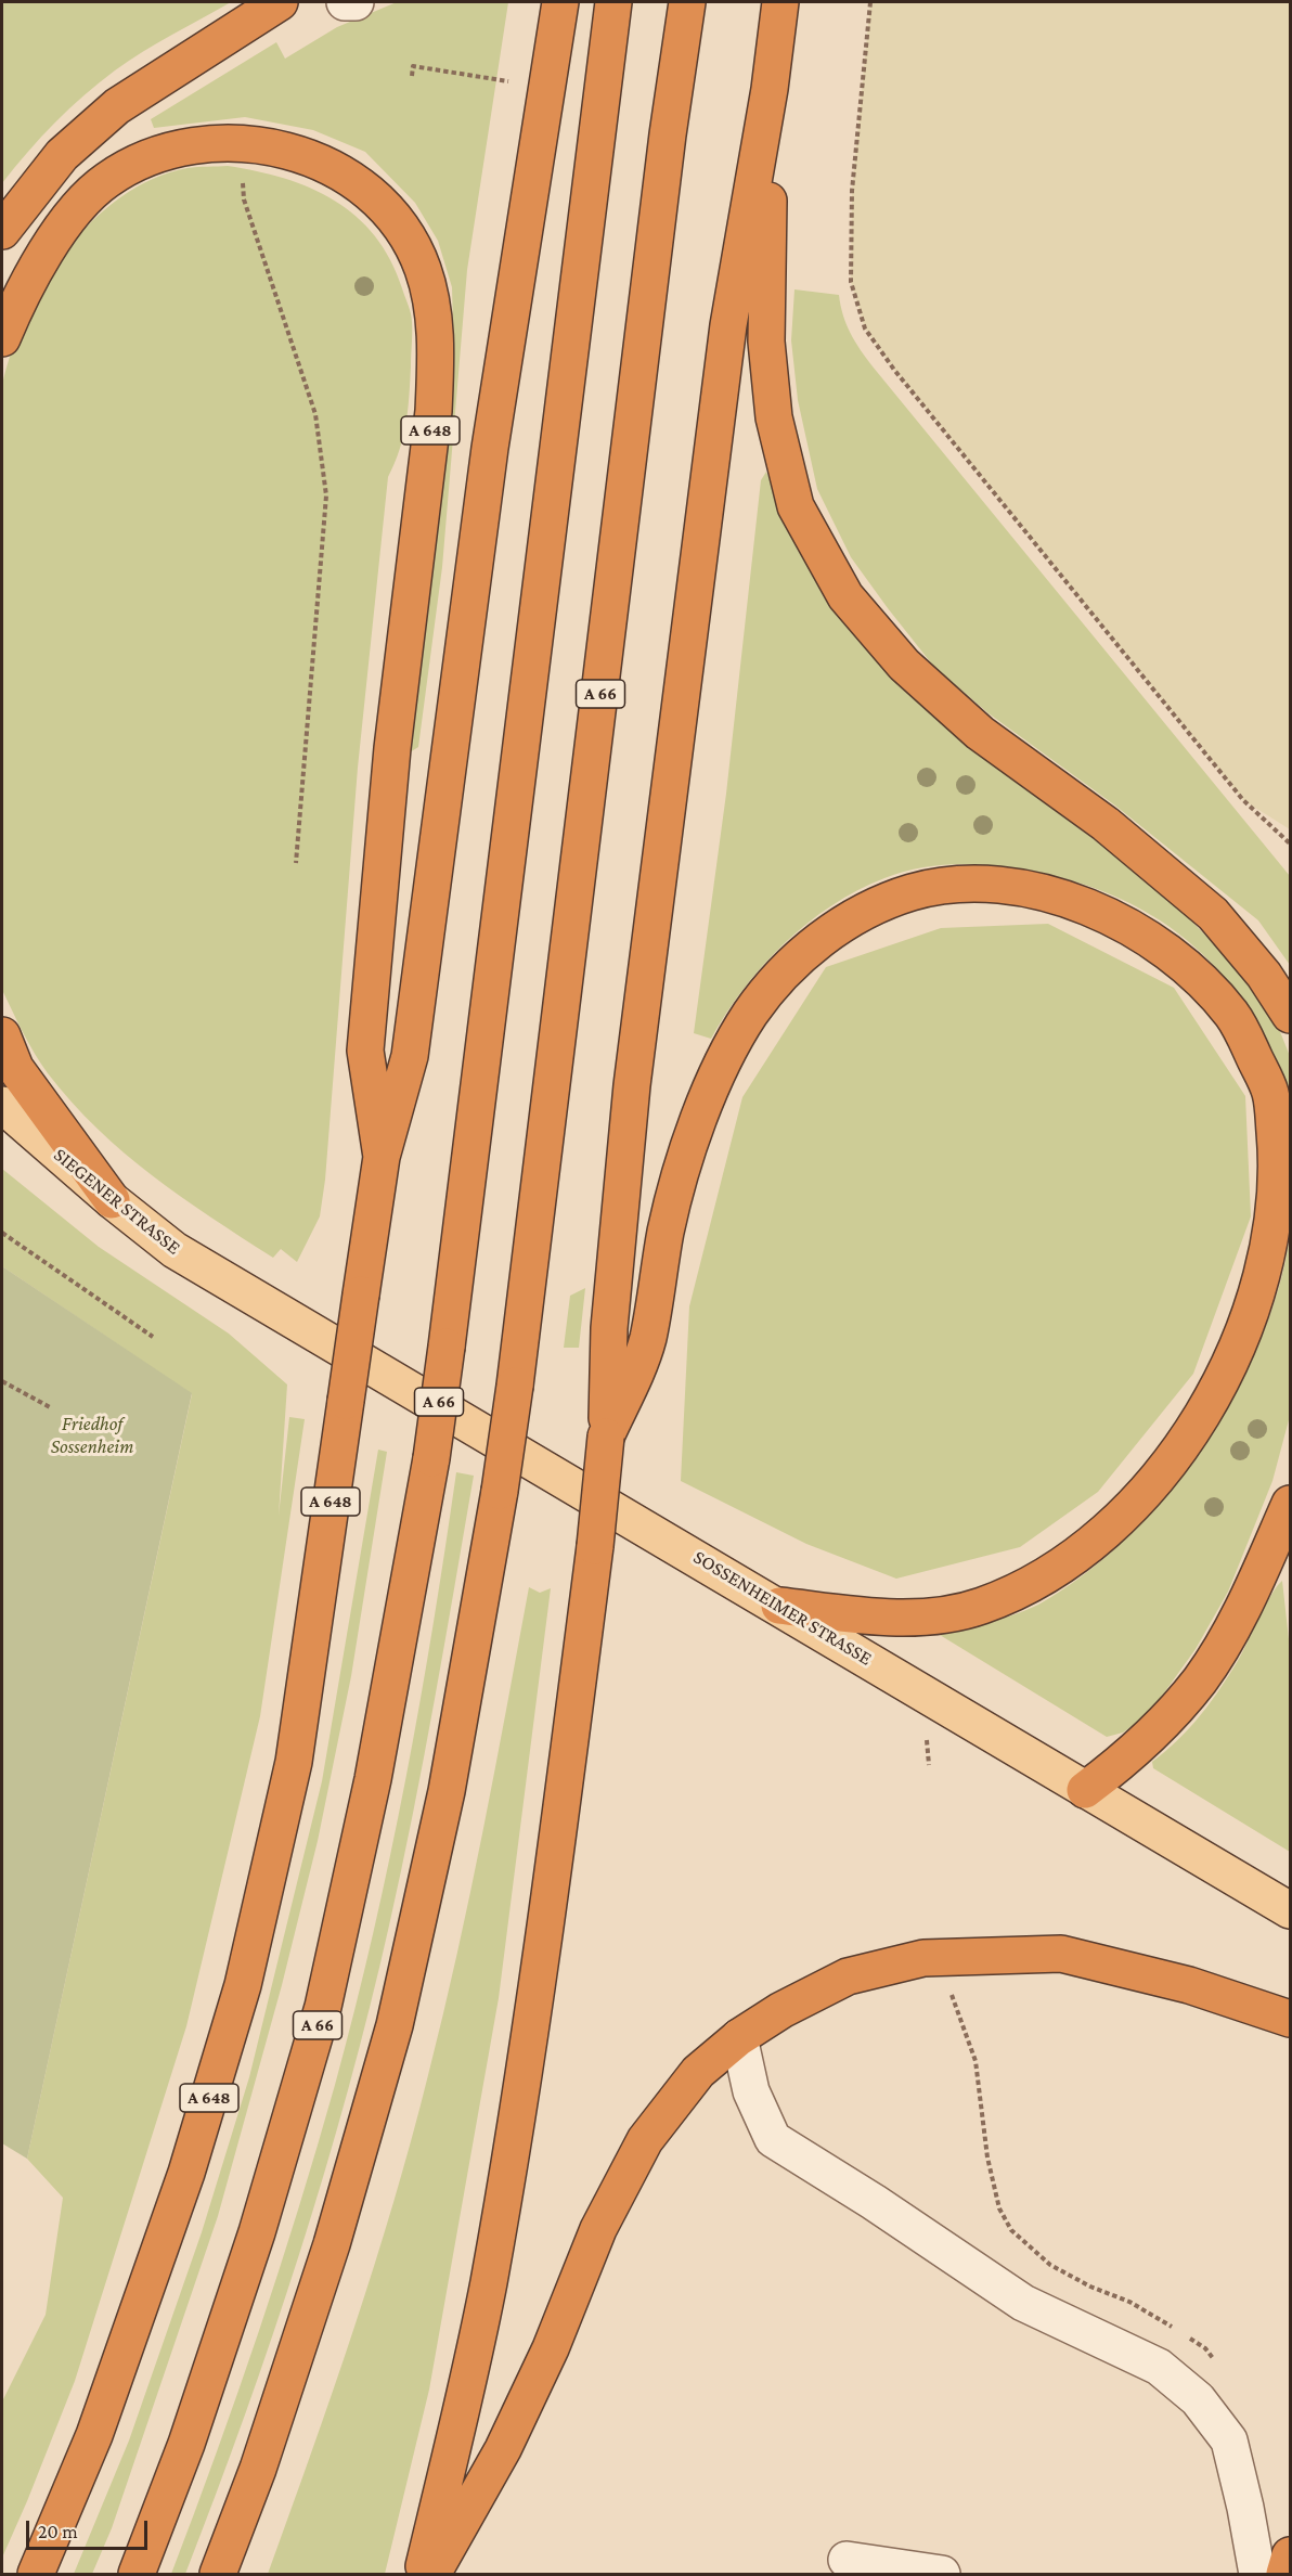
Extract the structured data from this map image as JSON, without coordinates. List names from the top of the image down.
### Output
{
  "streets": {
    "highway": ["A 648", "A 66"],
    "main road": ["SIEGENER STRASSE", "SOSSENHEIMER STRASSE"]
  },
  "crossings": [
    ["SIEGENER STRASSE", "SOSSENHEIMER STRASSE"]
  ],
  "parks": ["Friedhof Sossenheim"],
  "scale_bar": "20 m"
}
